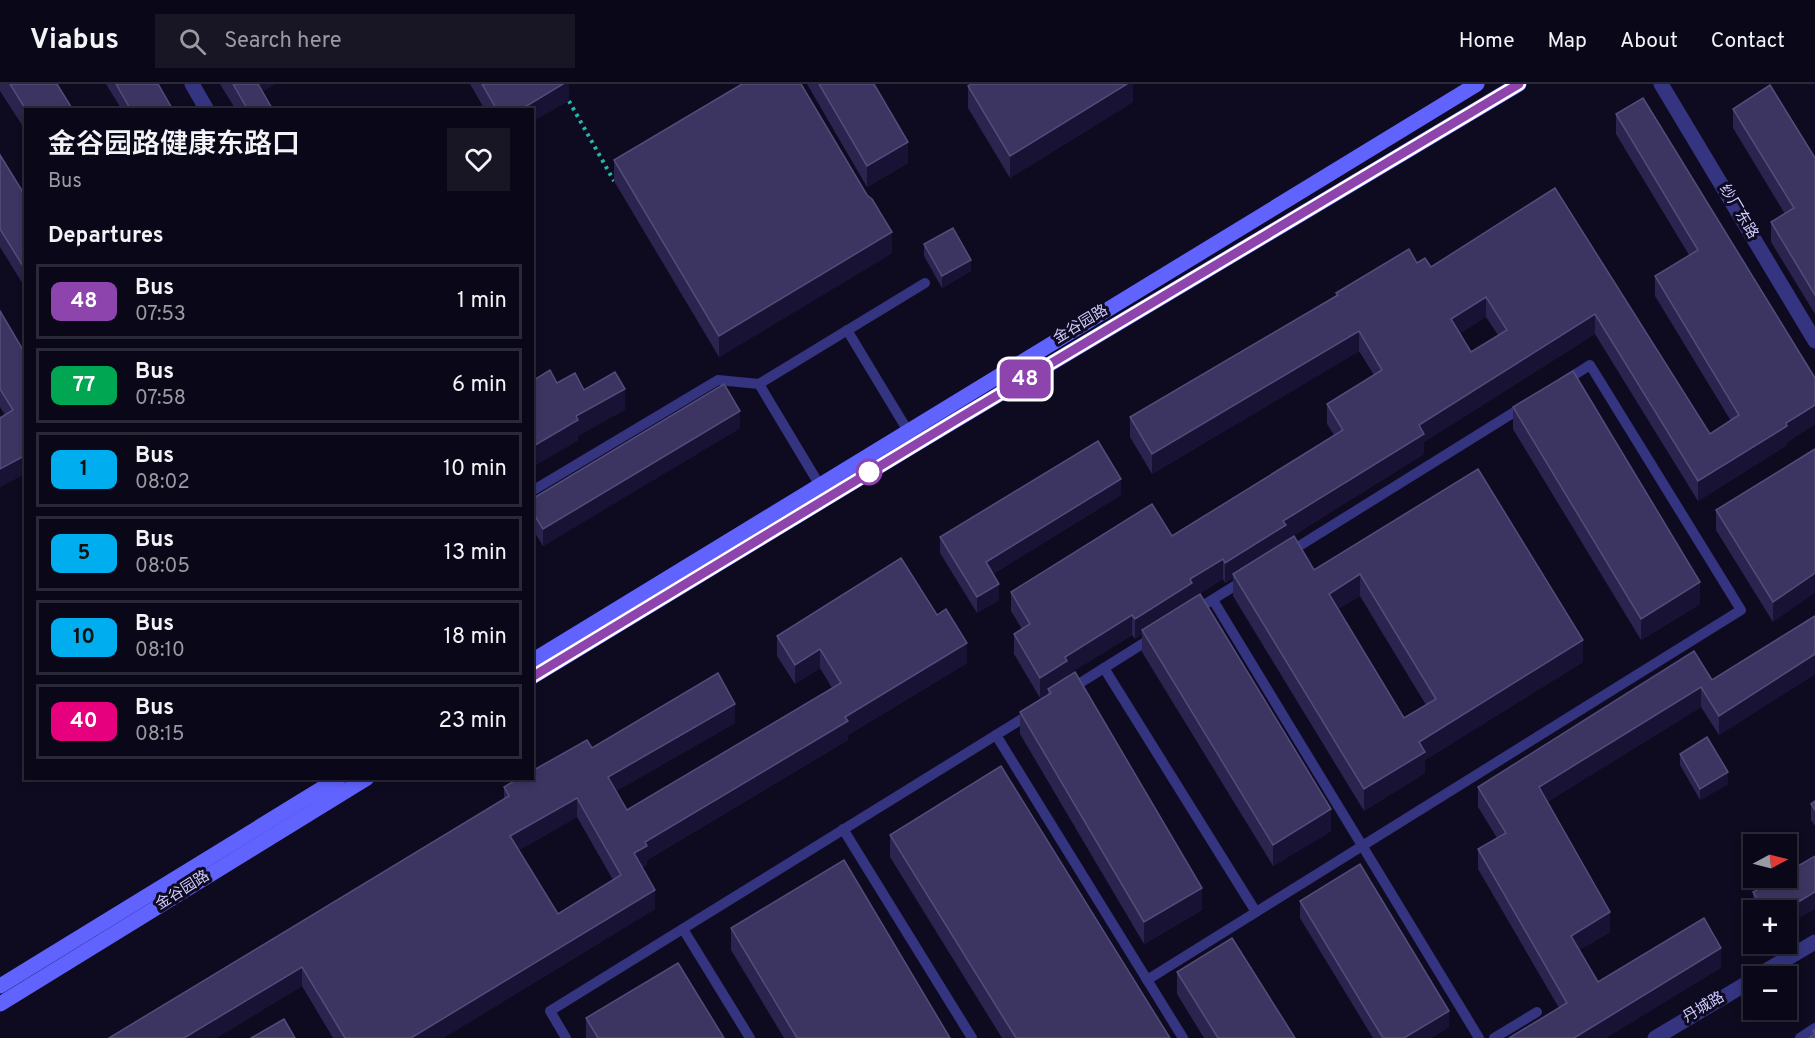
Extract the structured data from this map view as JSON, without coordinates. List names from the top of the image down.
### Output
{
  "streets": {
    "main road": ["金谷园路"],
    "street": ["纱厂东路", "丹城路"]
  },
  "lines": ["bus line 48"],
  "north": "right",
  "page": {
    "header": "Viabus",
    "search": "Search here",
    "nav": [
      "Home",
      "Map",
      "About",
      "Contact"
    ],
    "on_map": "48",
    "heading": [
      ["金谷园路健康东路口", "Bus"],
      "Departures"
    ],
    "list": [
      {
        "mark": "48",
        "name": "Bus",
        "note": "07:53",
        "value": "1 min"
      },
      {
        "mark": "77",
        "name": "Bus",
        "note": "07:58",
        "value": "6 min"
      },
      {
        "mark": "1",
        "name": "Bus",
        "note": "08:02",
        "value": "10 min"
      },
      {
        "mark": "5",
        "name": "Bus",
        "note": "08:05",
        "value": "13 min"
      },
      {
        "mark": "10",
        "name": "Bus",
        "note": "08:10",
        "value": "18 min"
      },
      {
        "mark": "40",
        "name": "Bus",
        "note": "08:15",
        "value": "23 min"
      }
    ],
    "map_buttons": ["+", "−"]
  }
}
